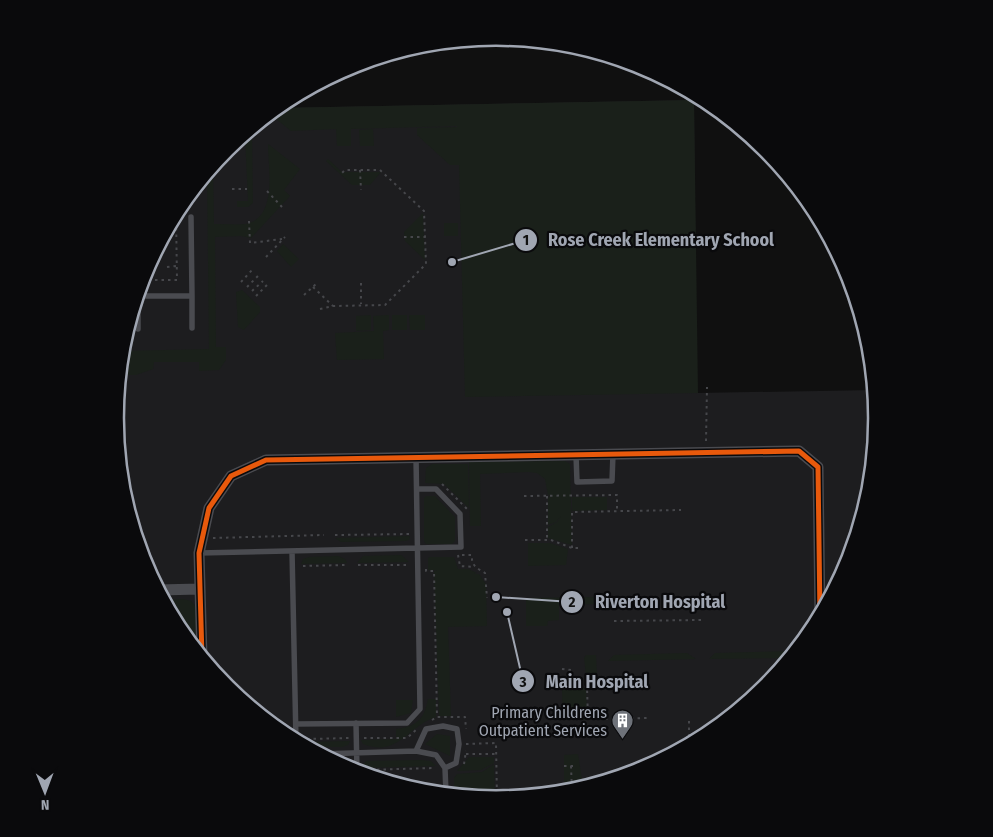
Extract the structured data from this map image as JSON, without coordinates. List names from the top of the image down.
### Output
{
  "places": {
    "other": ["Rose Creek Elementary School", "Riverton Hospital", "Main Hospital"],
    "building": ["Primary Childrens Outpatient Services"]
  },
  "north": "bottom"
}
